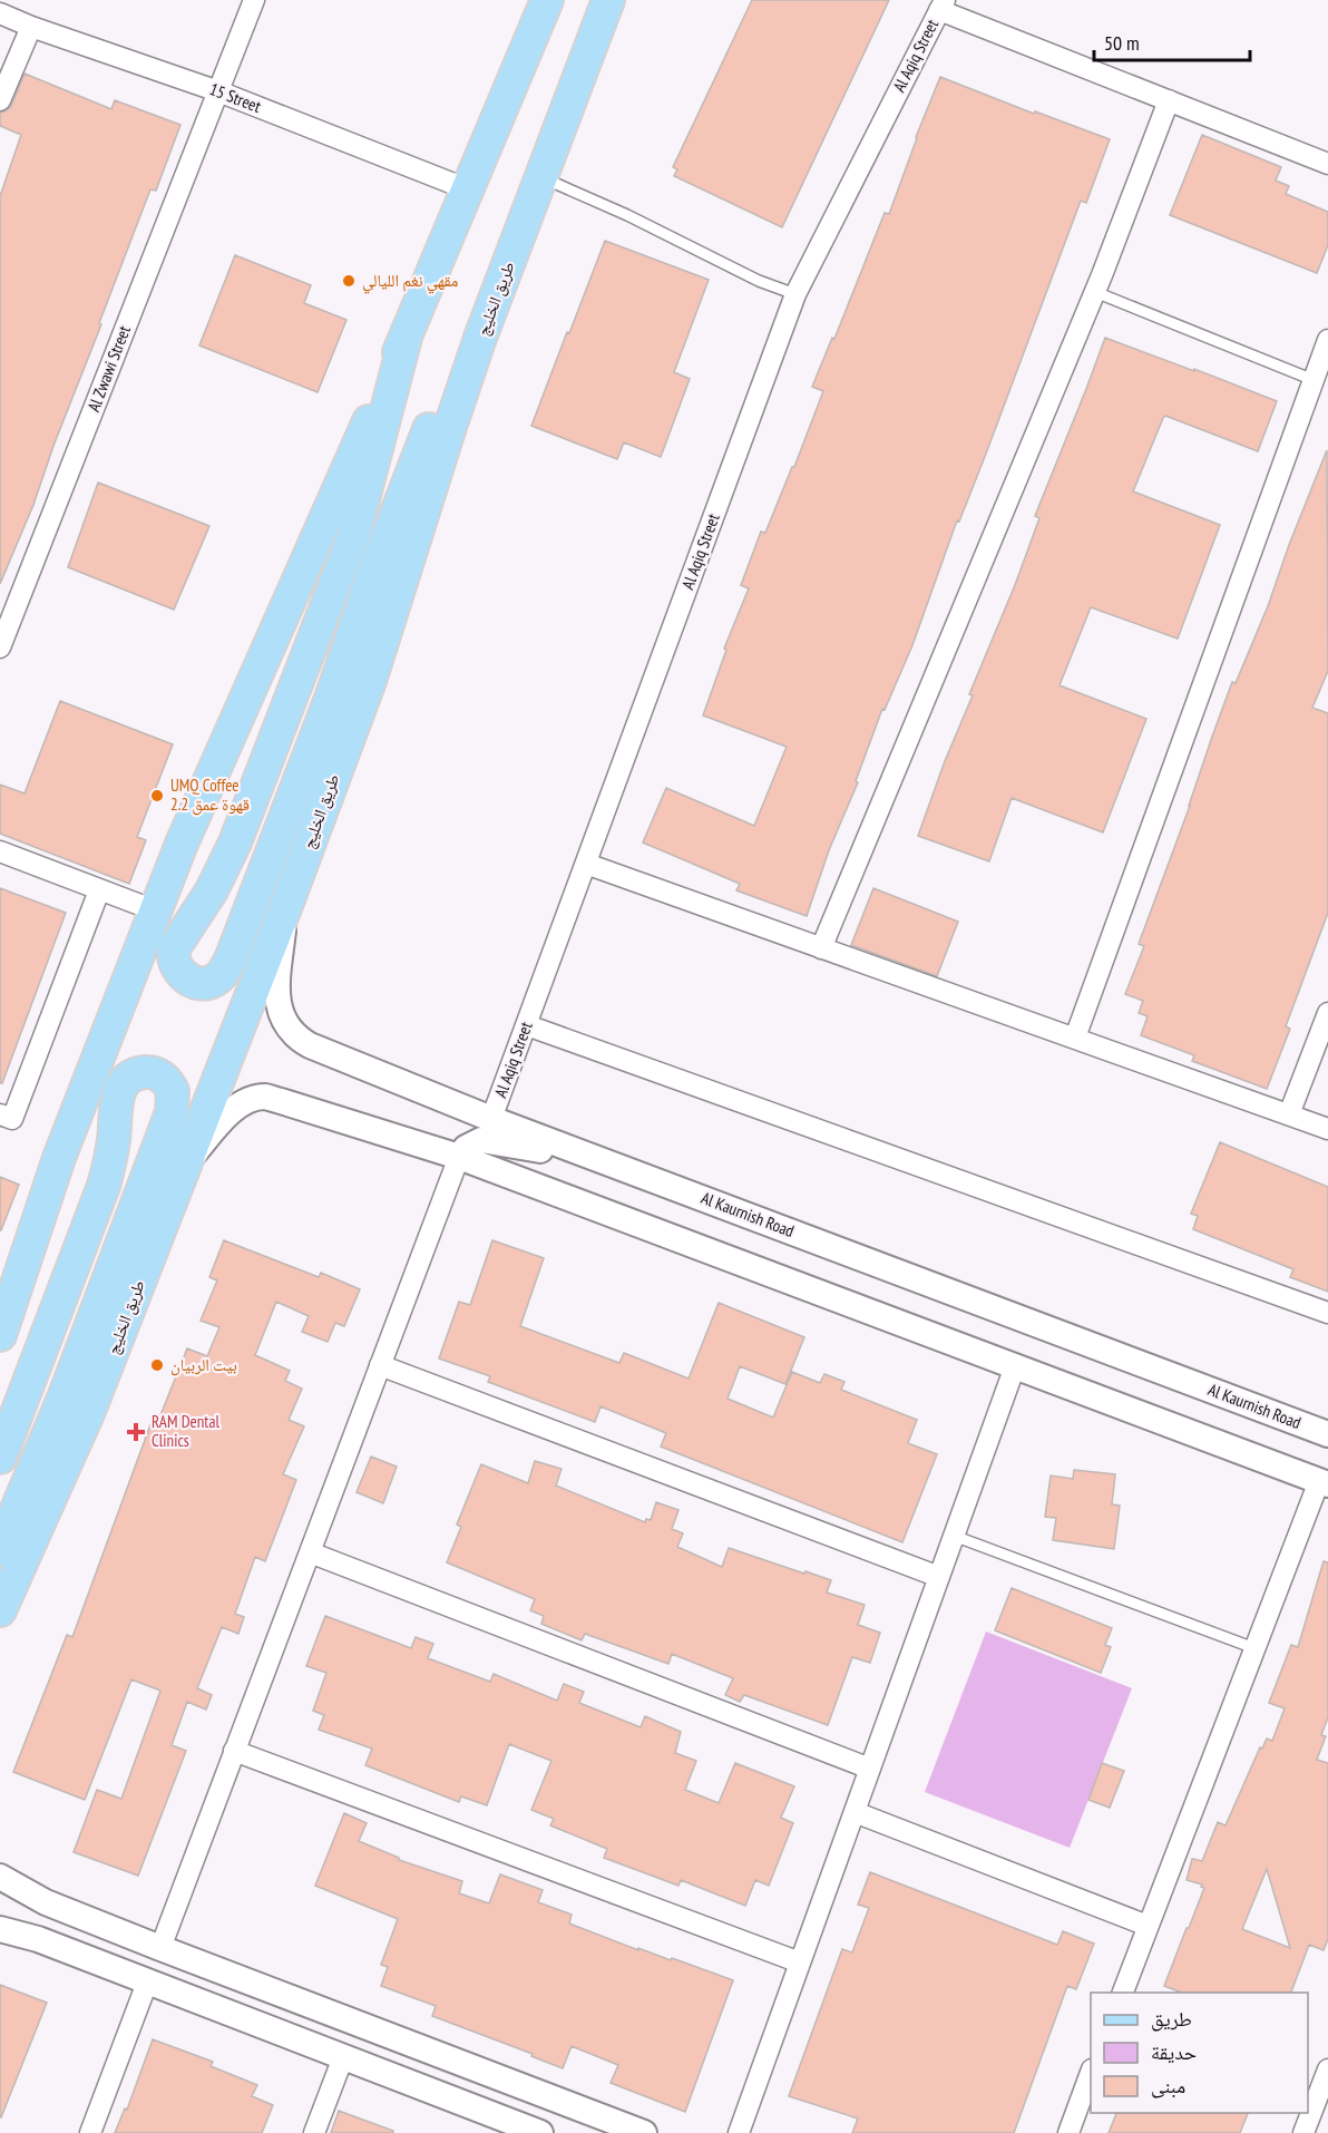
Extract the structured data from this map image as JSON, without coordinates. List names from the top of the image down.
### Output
{
  "streets": {
    "main road": ["طريق الخليج"],
    "street": [
      "Al Aqiq Street",
      "15 Street",
      "Al Zwawi Street",
      "Al Kaurnish Road"
    ]
  },
  "crossings": [
    ["Al Aqiq Street", "Al Kaurnish Road"],
    ["15 Street", "Al Zwawi Street"],
    ["طريق الخليج", "Al Kaurnish Road"]
  ],
  "places": {
    "other": ["مقهي نغم الليالي", "UMQ Coffee 2.2 قهوة عمق", "بيت الربيان"],
    "health": ["RAM Dental Clinics"]
  },
  "legend": ["طريق", "حديقة", "مبنى"],
  "scale_bar": "50 m"
}
